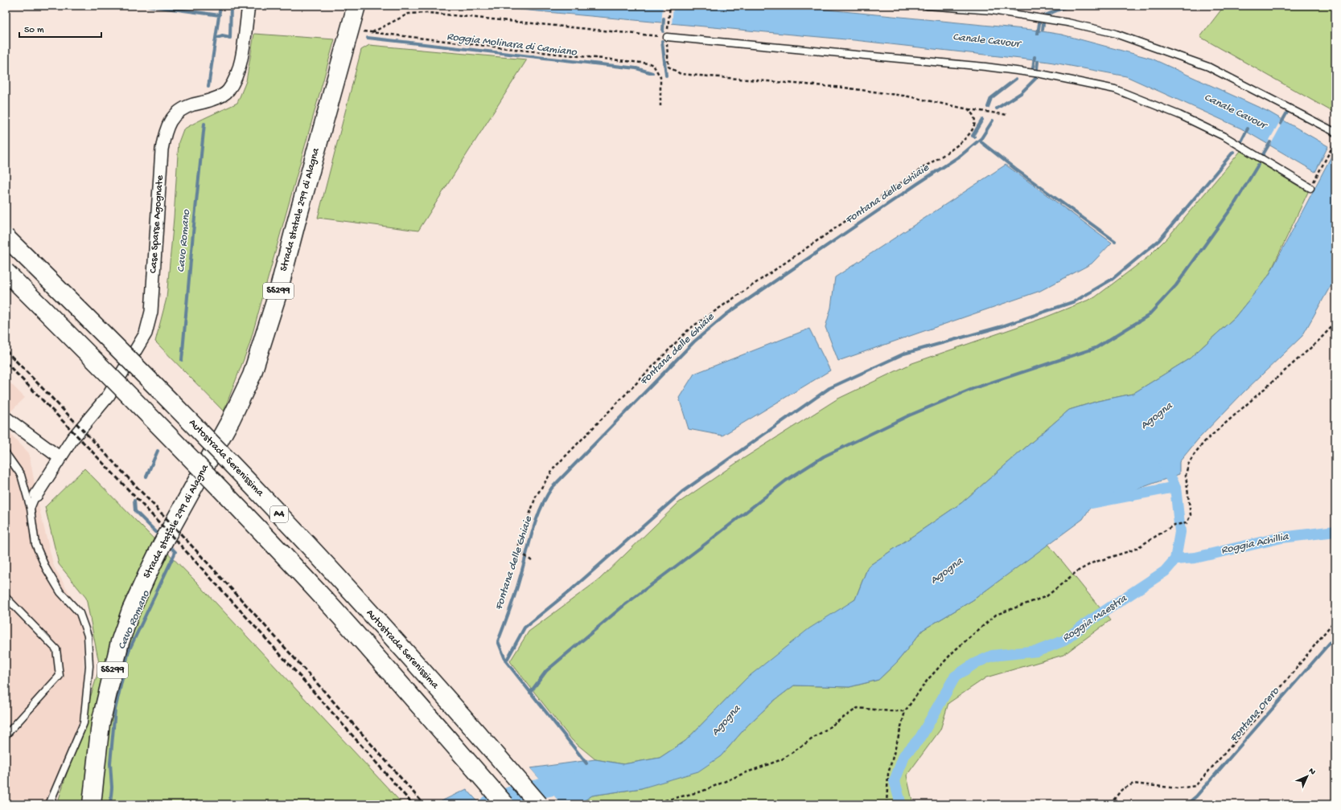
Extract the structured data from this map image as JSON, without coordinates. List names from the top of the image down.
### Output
{
  "streets": {
    "main road": [
      "Strada statale 299 di Alagna",
      "SS299",
      "Autostrada Serenissima",
      "A4"
    ],
    "street": ["Case Sparse Agognate"]
  },
  "water": [
    "Canale Cavour",
    "Roggia Molinara di Camiano",
    "Fontana delle Ghiaie",
    "Cavo Romano",
    "Agogna",
    "Roggia Achillia",
    "Roggia Maestra",
    "Fontana Orero"
  ],
  "scale_bar": "50 m",
  "north": "top right"
}
